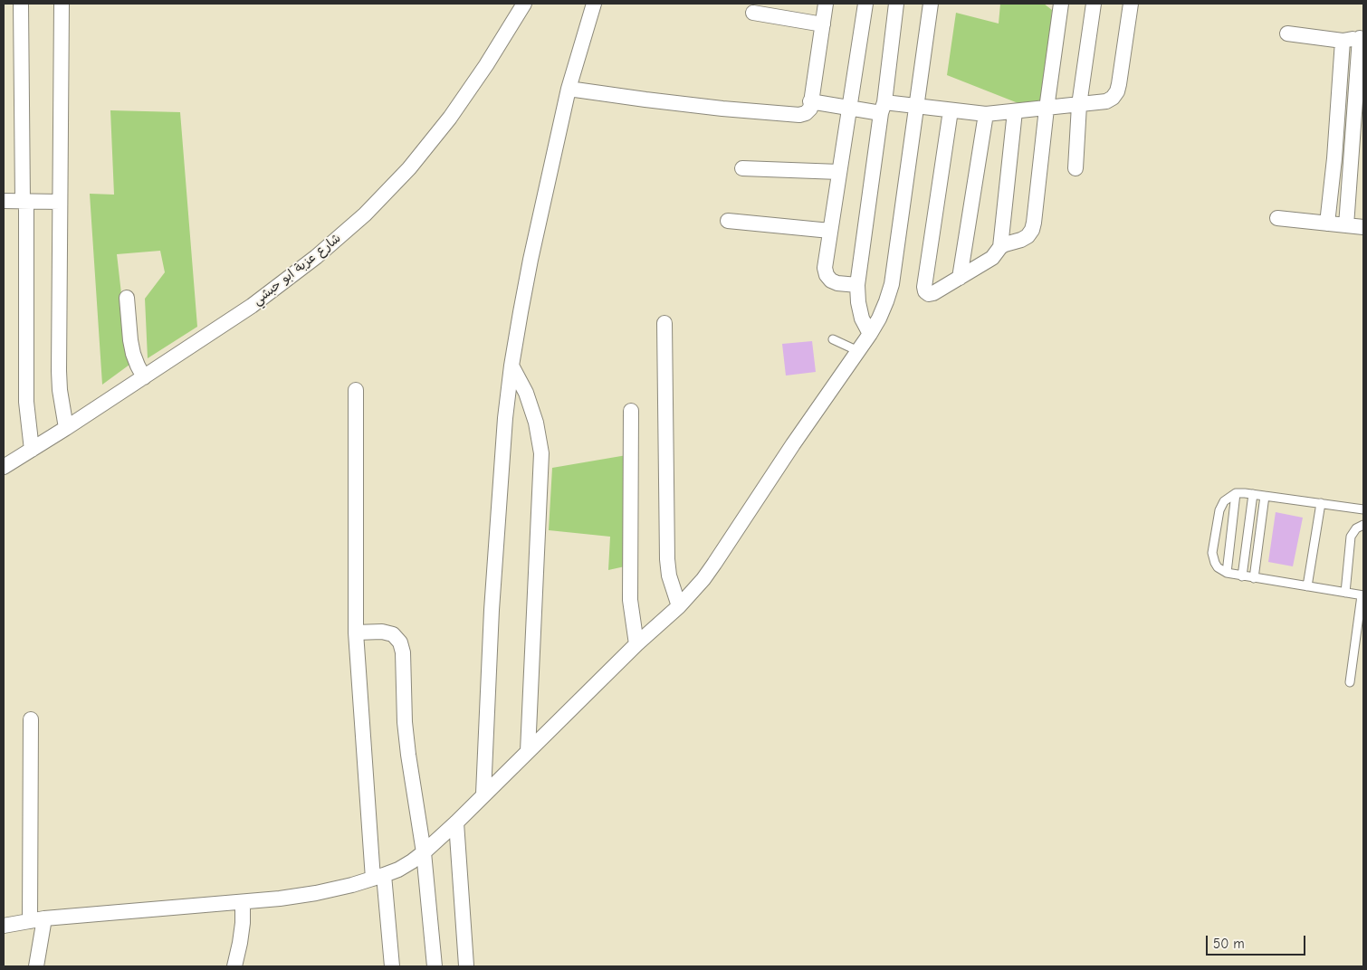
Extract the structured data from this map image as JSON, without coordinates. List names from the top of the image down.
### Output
{
  "streets": {
    "street": ["شارع عزبة ابو حبشي"]
  },
  "scale_bar": "50 m"
}
